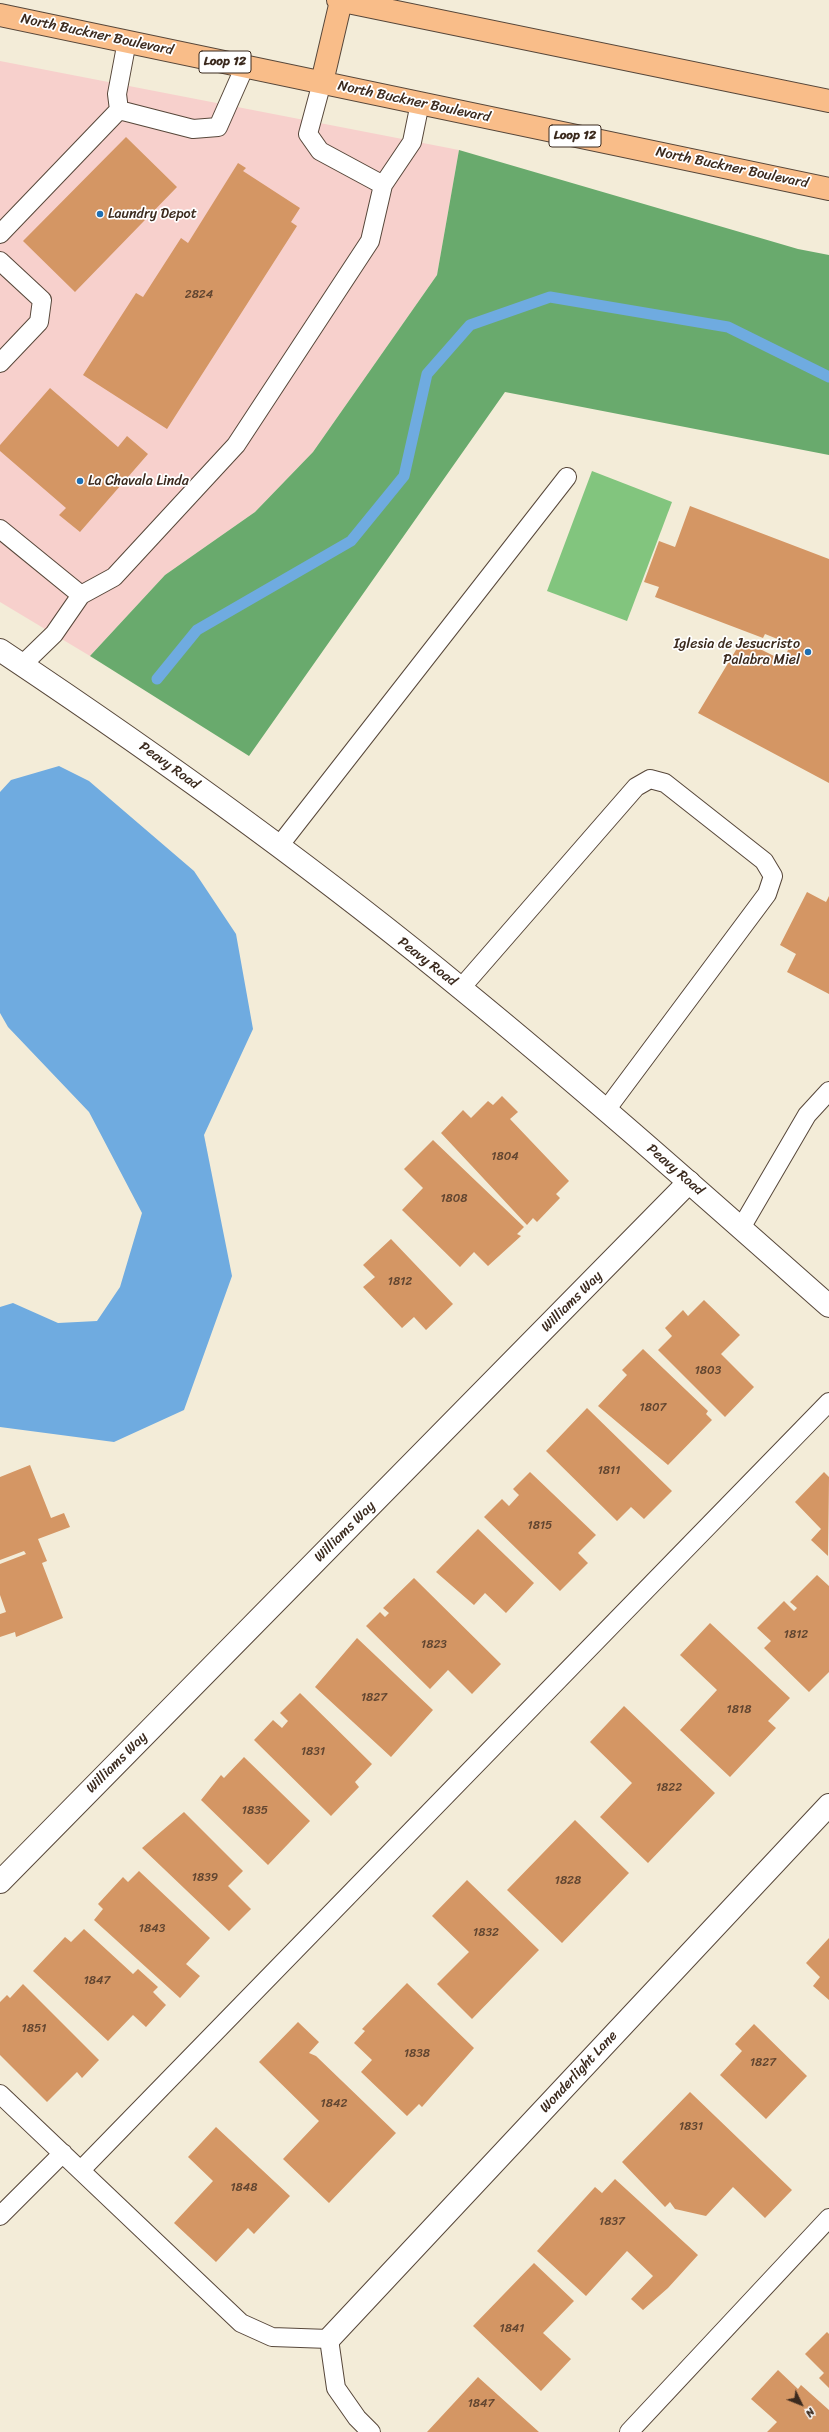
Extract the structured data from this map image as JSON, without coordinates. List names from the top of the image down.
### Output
{
  "streets": {
    "main road": ["North Buckner Boulevard", "Loop 12"],
    "street": ["Peavy Road", "Williams Way", "Wonderlight Lane"]
  },
  "crossings": [
    ["Peavy Road", "Williams Way"]
  ],
  "places": ["Laundry Depot", "La Chavala Linda", "Iglesia de Jesucristo Palabra Miel"],
  "house_numbers": [
    "2824",
    "1804",
    "1808",
    "1812",
    "1803",
    "1807",
    "1811",
    "1815",
    "1812",
    "1823",
    "1827",
    "1818",
    "1831",
    "1822",
    "1835",
    "1839",
    "1828",
    "1843",
    "1832",
    "1847",
    "1851",
    "1838",
    "1827",
    "1842",
    "1831",
    "1848",
    "1837",
    "1841",
    "1847"
  ],
  "north": "bottom right"
}
